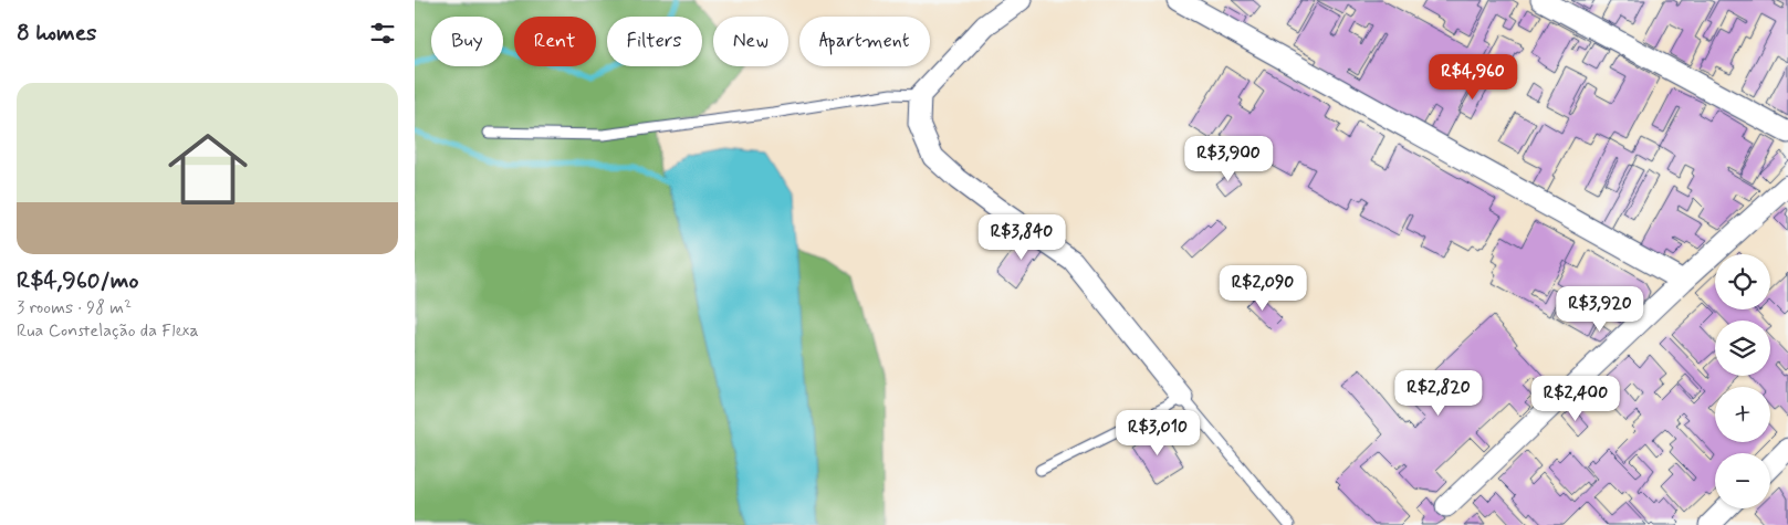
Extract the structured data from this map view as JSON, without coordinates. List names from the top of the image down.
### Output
{
  "page": {
    "heading": "8 homes",
    "chip": [
      "Buy",
      "Rent",
      "Filters",
      "New",
      "Apartment"
    ],
    "price": [
      "R$4,960",
      "R$3,900",
      "R$3,840",
      "R$2,090",
      "R$3,920",
      "R$2,820",
      "R$2,400",
      "R$3,010"
    ],
    "list": [
      {
        "name": "R$4,960/mo",
        "note": "3 rooms · 98 m² · Rua Constelação da Flexa"
      }
    ],
    "map_buttons": ["+", "−"]
  }
}
